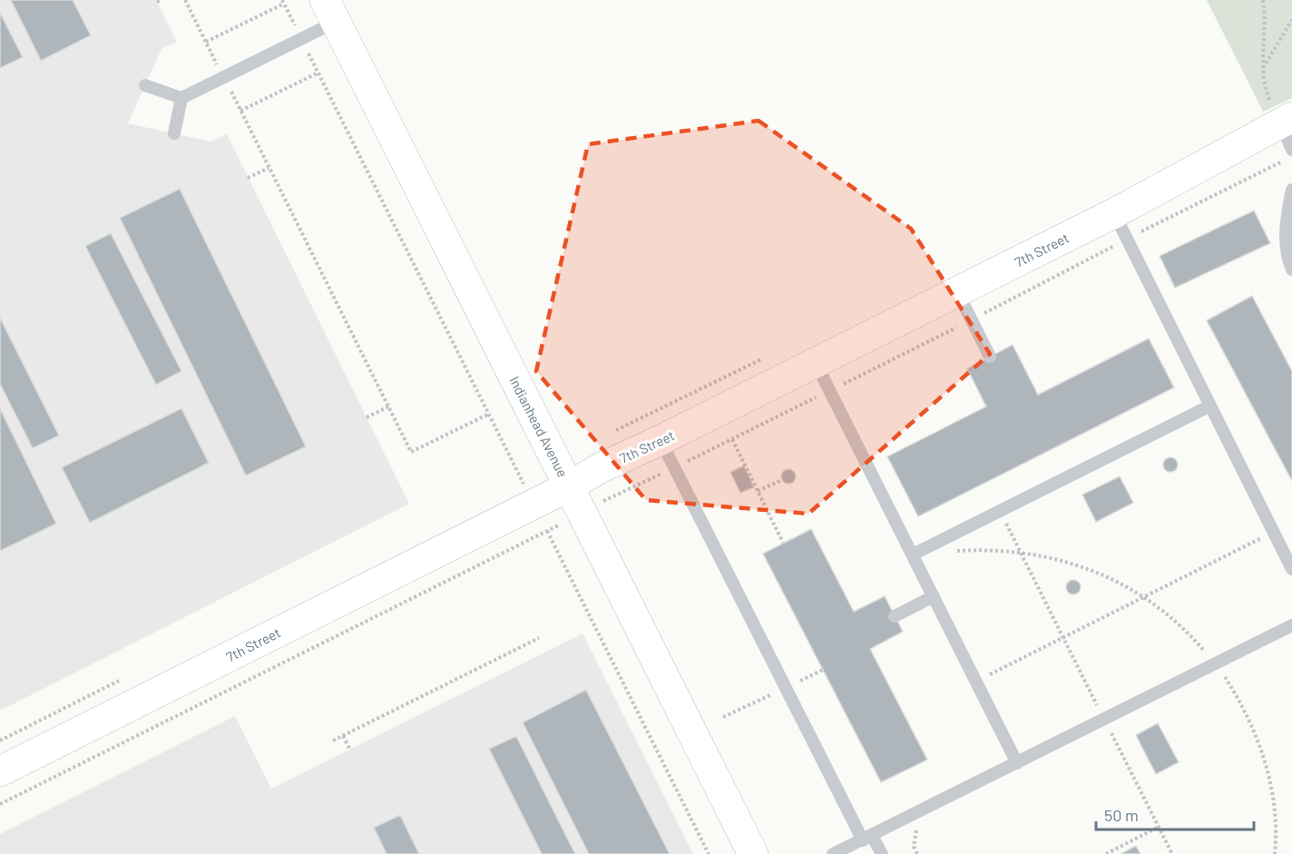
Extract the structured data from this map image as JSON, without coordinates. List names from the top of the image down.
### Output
{
  "streets": {
    "street": ["7th Street", "Indianhead Avenue"]
  },
  "crossings": [
    ["7th Street", "Indianhead Avenue"]
  ],
  "scale_bar": "50 m"
}
